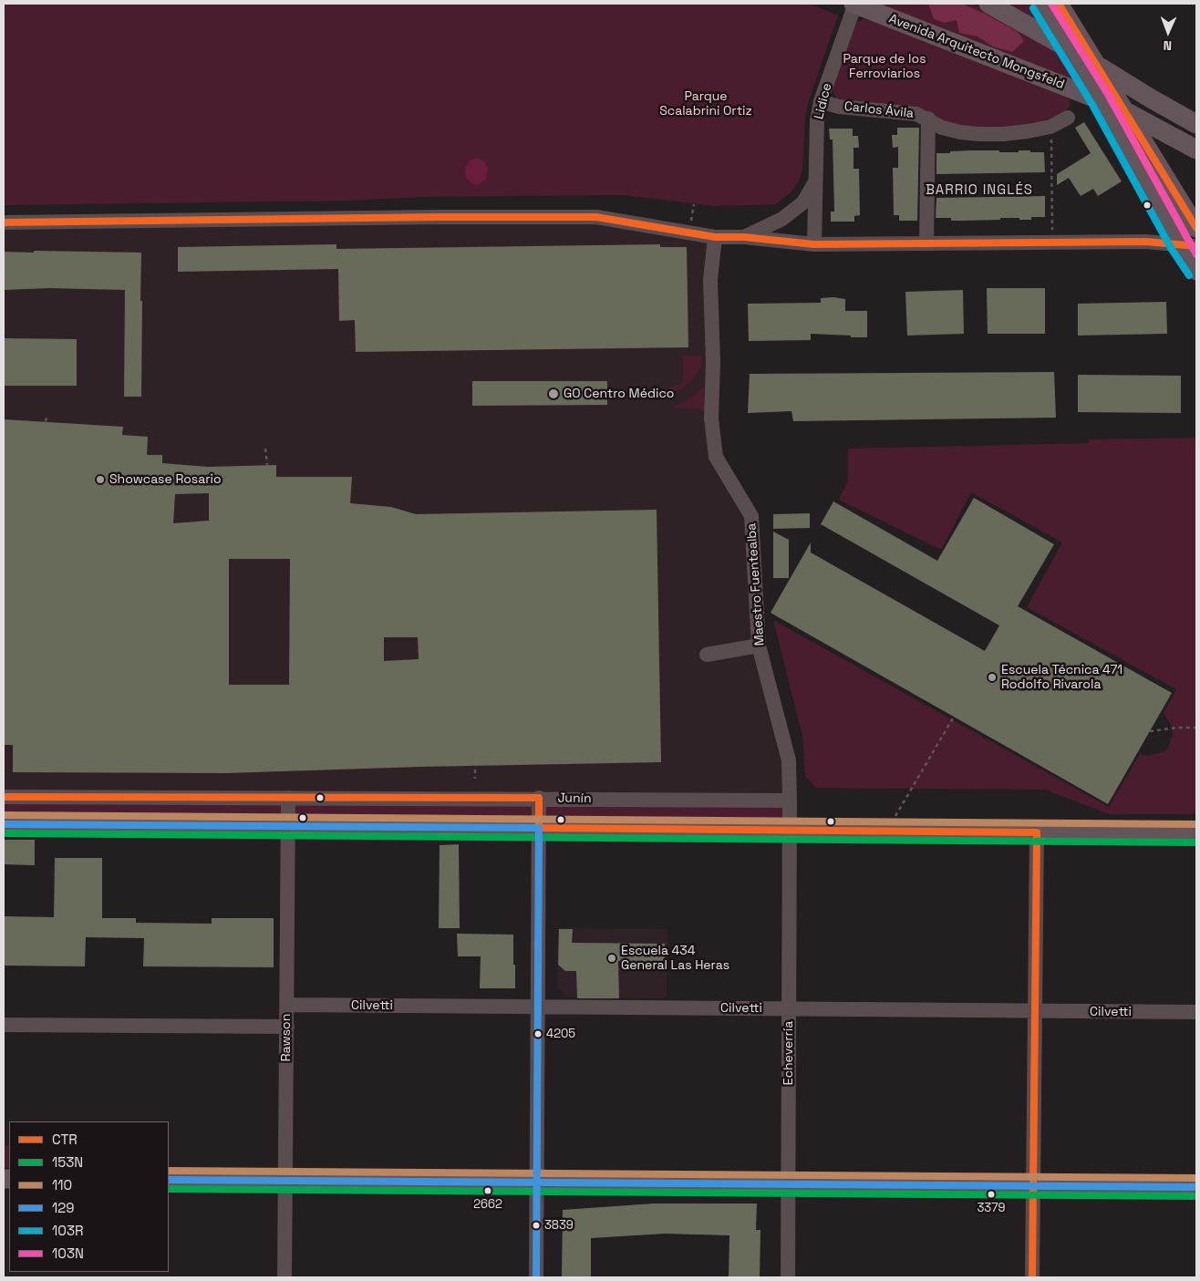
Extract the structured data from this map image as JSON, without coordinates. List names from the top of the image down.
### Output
{
  "streets": {
    "main road": ["Avenida Arquitecto Mongsfeld"],
    "street": [
      "Lidice",
      "Carlos Ávila",
      "Maestro Fuentealba",
      "Junín",
      "Cilvetti",
      "Rawson",
      "Echeverría"
    ]
  },
  "crossings": [
    ["Avenida Arquitecto Mongsfeld", "Lidice"],
    ["Lidice", "Carlos Ávila"],
    ["Maestro Fuentealba", "Junín"],
    ["Maestro Fuentealba", "Echeverría"],
    ["Junín", "Rawson"],
    ["Cilvetti", "Rawson"],
    ["Cilvetti", "Echeverría"]
  ],
  "districts": ["BARRIO INGLÉS"],
  "parks": ["Parque de los Ferroviarios", "Parque Scalabrini Ortiz"],
  "places": [
    "GO Centro Médico",
    "Showcase Rosario",
    "Escuela Técnica 471 Rodolfo Rivarola",
    "Escuela 434 General Las Heras",
    "4205",
    "2662",
    "3379",
    "3839"
  ],
  "lines": [
    "transit line CTR",
    "transit line 103N",
    "transit line 103R",
    "transit line 110",
    "transit line 129",
    "transit line 153N"
  ],
  "legend": [
    "CTR",
    "153N",
    "110",
    "129",
    "103R",
    "103N"
  ],
  "north": "bottom"
}
